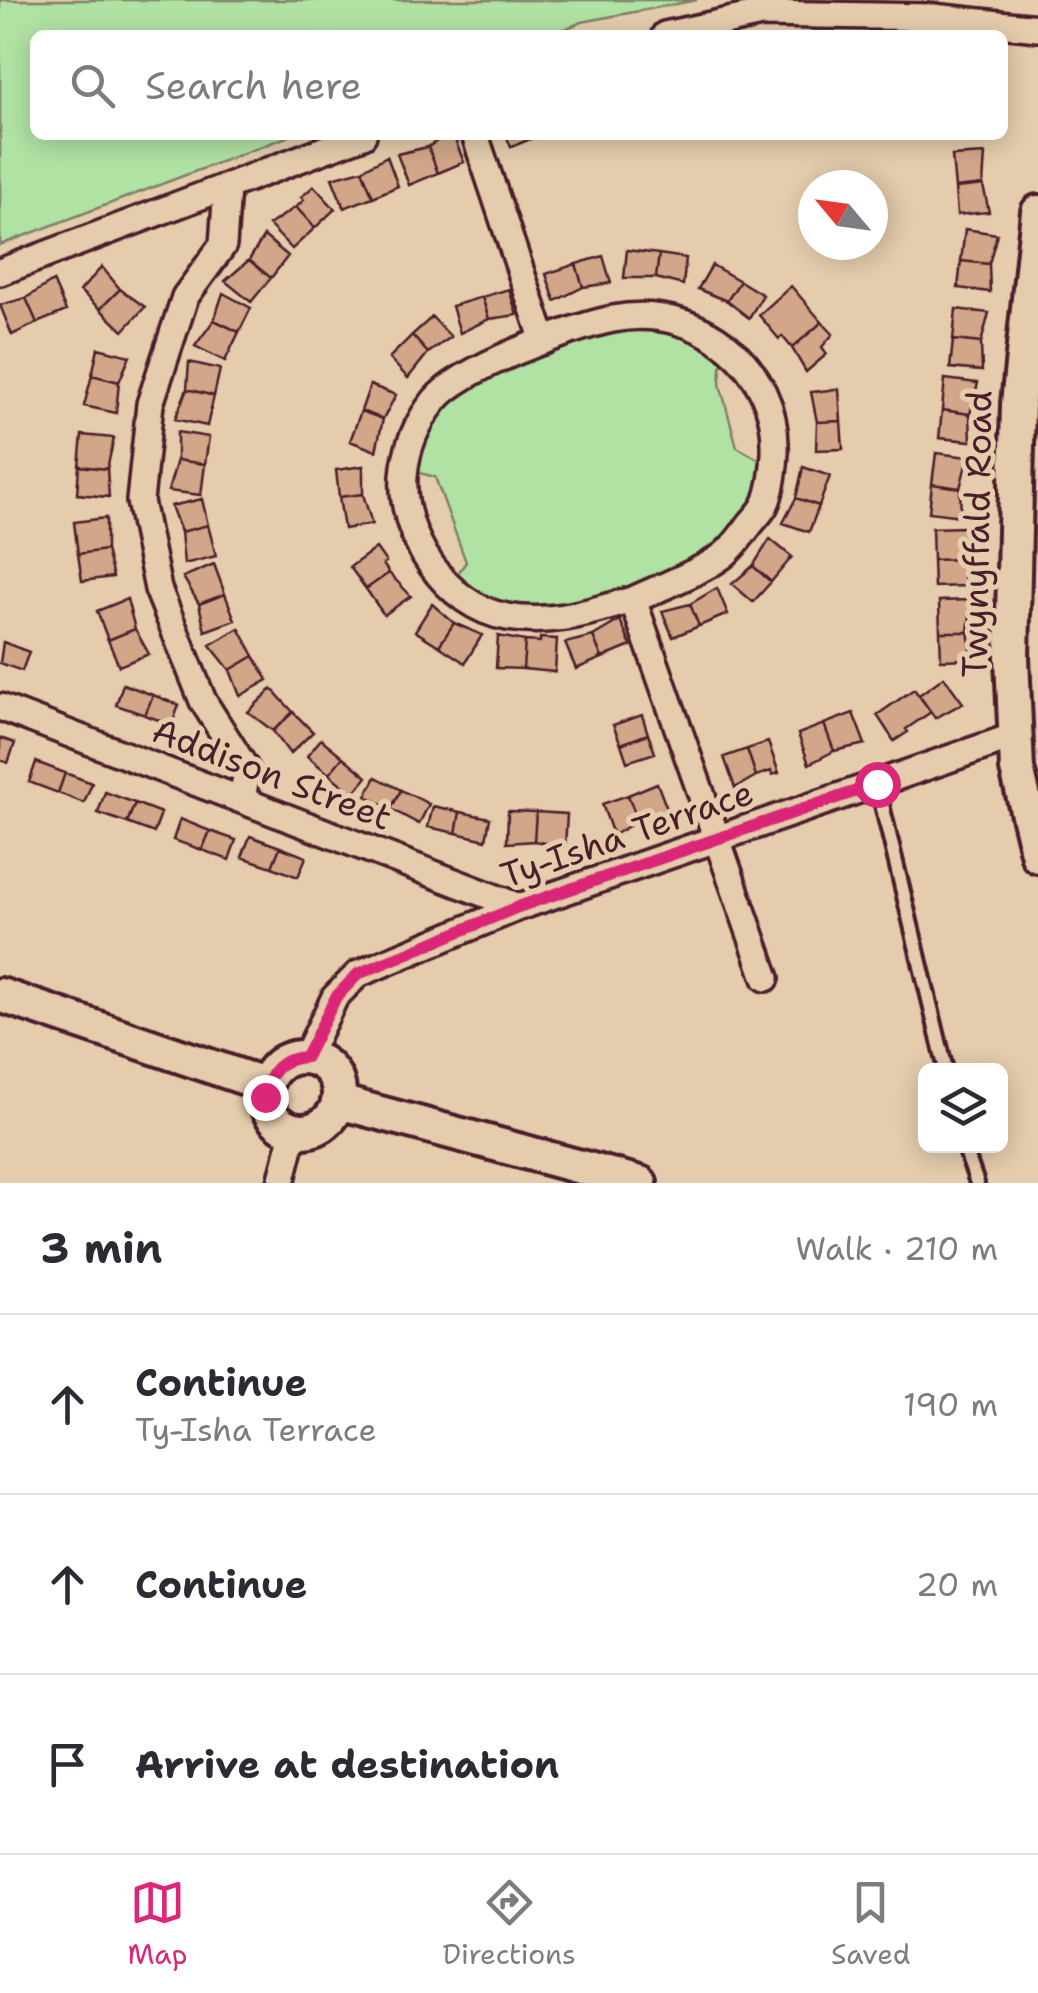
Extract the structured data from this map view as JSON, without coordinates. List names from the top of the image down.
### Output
{
  "streets": {
    "street": ["Twynyffald Road", "Addison Street", "Ty-Isha Terrace"]
  },
  "crossings": [
    ["Twynyffald Road", "Ty-Isha Terrace"],
    ["Addison Street", "Ty-Isha Terrace"]
  ],
  "north": "top left",
  "page": {
    "search": "Search here",
    "heading": ["3 min", "Walk · 210 m"],
    "list": [
      ["Continue", "Ty-Isha Terrace", "190 m"],
      ["Continue", "20 m"],
      "Arrive at destination"
    ],
    "nav": ["Map", "Directions", "Saved"]
  }
}
